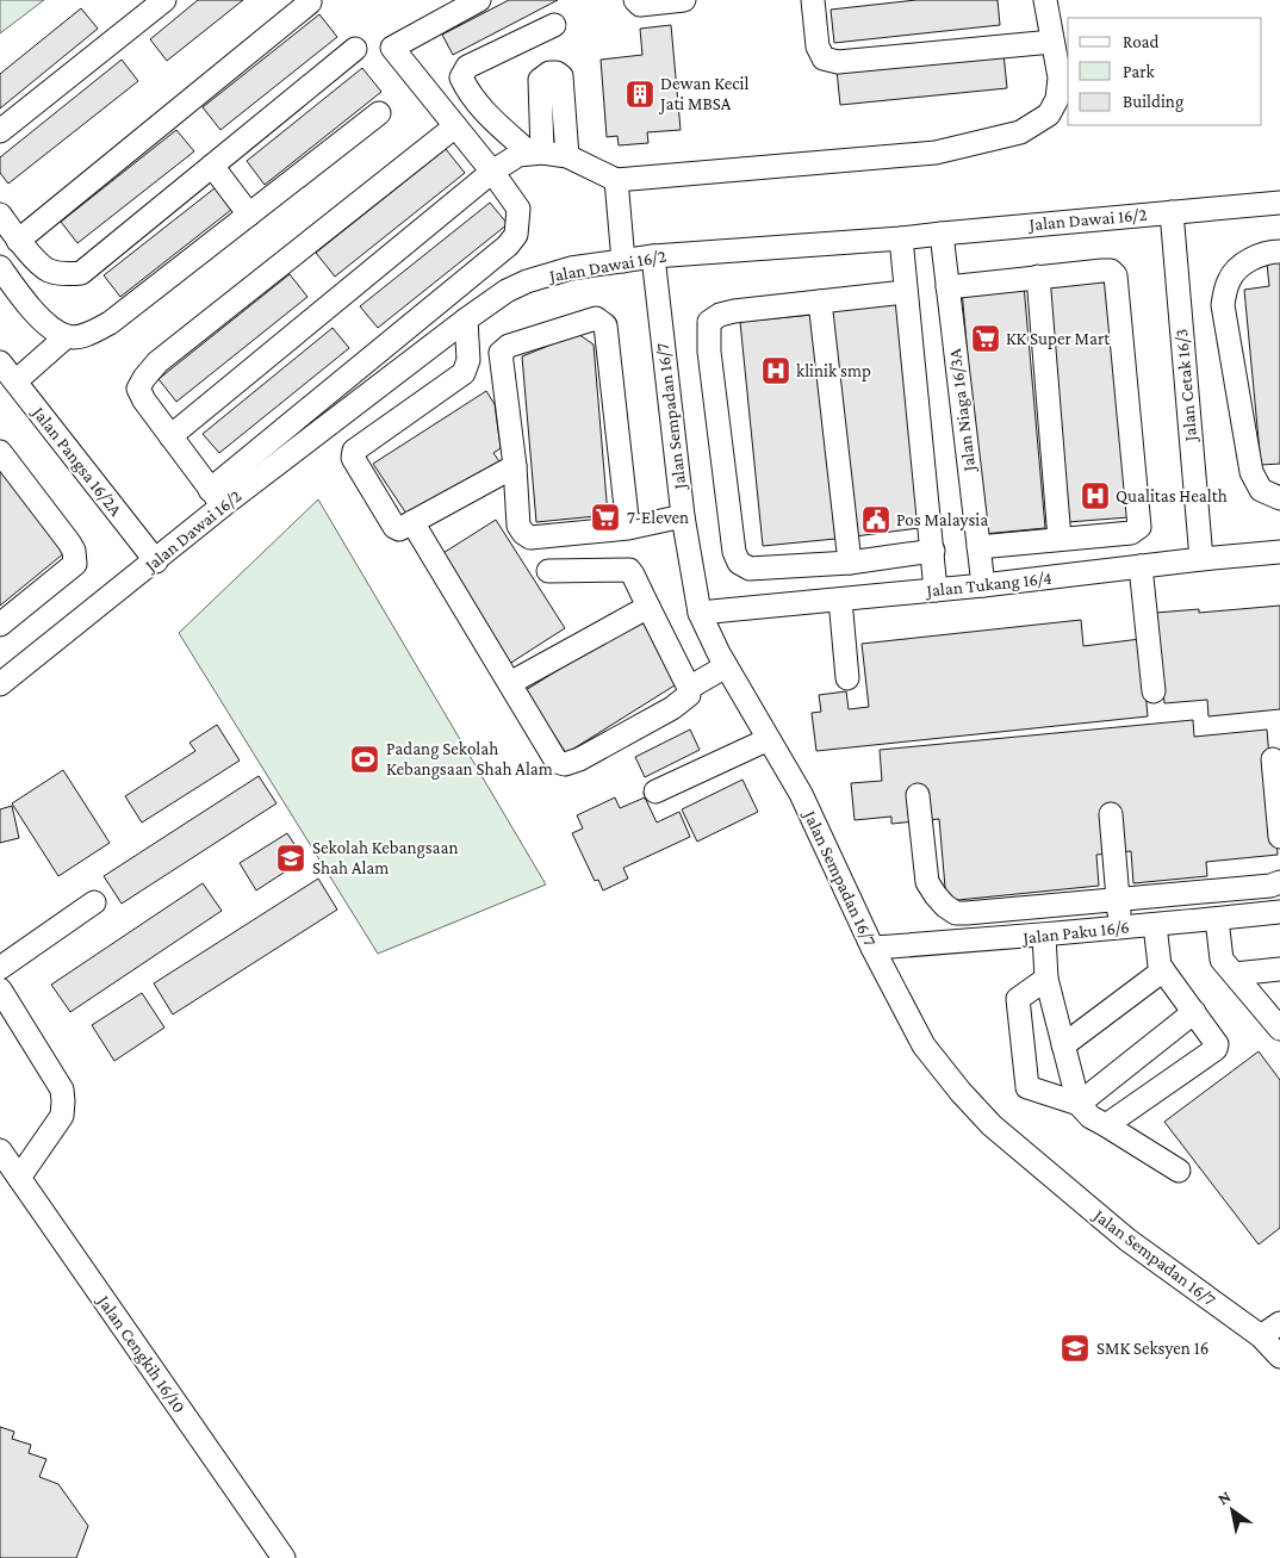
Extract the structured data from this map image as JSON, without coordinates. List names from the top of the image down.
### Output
{
  "streets": {
    "street": [
      "Jalan Dawai 16/2",
      "Jalan Cetak 16/3",
      "Jalan Niaga 16/3A",
      "Jalan Sempadan 16/7",
      "Jalan Pangsa 16/2A",
      "Jalan Tukang 16/4",
      "Jalan Paku 16/6",
      "Jalan Cengkih 16/10"
    ]
  },
  "crossings": [
    ["Jalan Dawai 16/2", "Jalan Cetak 16/3"],
    ["Jalan Dawai 16/2", "Jalan Niaga 16/3A"],
    ["Jalan Dawai 16/2", "Jalan Sempadan 16/7"],
    ["Jalan Dawai 16/2", "Jalan Pangsa 16/2A"],
    ["Jalan Cetak 16/3", "Jalan Tukang 16/4"],
    ["Jalan Niaga 16/3A", "Jalan Tukang 16/4"],
    ["Jalan Sempadan 16/7", "Jalan Tukang 16/4"],
    ["Jalan Sempadan 16/7", "Jalan Paku 16/6"]
  ],
  "places": {
    "building": ["Dewan Kecil Jati MBSA"],
    "supermarket": ["KK Super Mart", "7-Eleven"],
    "hospital": ["klinik smp", "Qualitas Health"],
    "public building": ["Pos Malaysia"],
    "sports": ["Padang Sekolah Kebangsaan Shah Alam"],
    "school or university": ["Sekolah Kebangsaan Shah Alam", "SMK Seksyen 16"]
  },
  "legend": ["Road", "Park", "Building"],
  "north": "top left"
}
